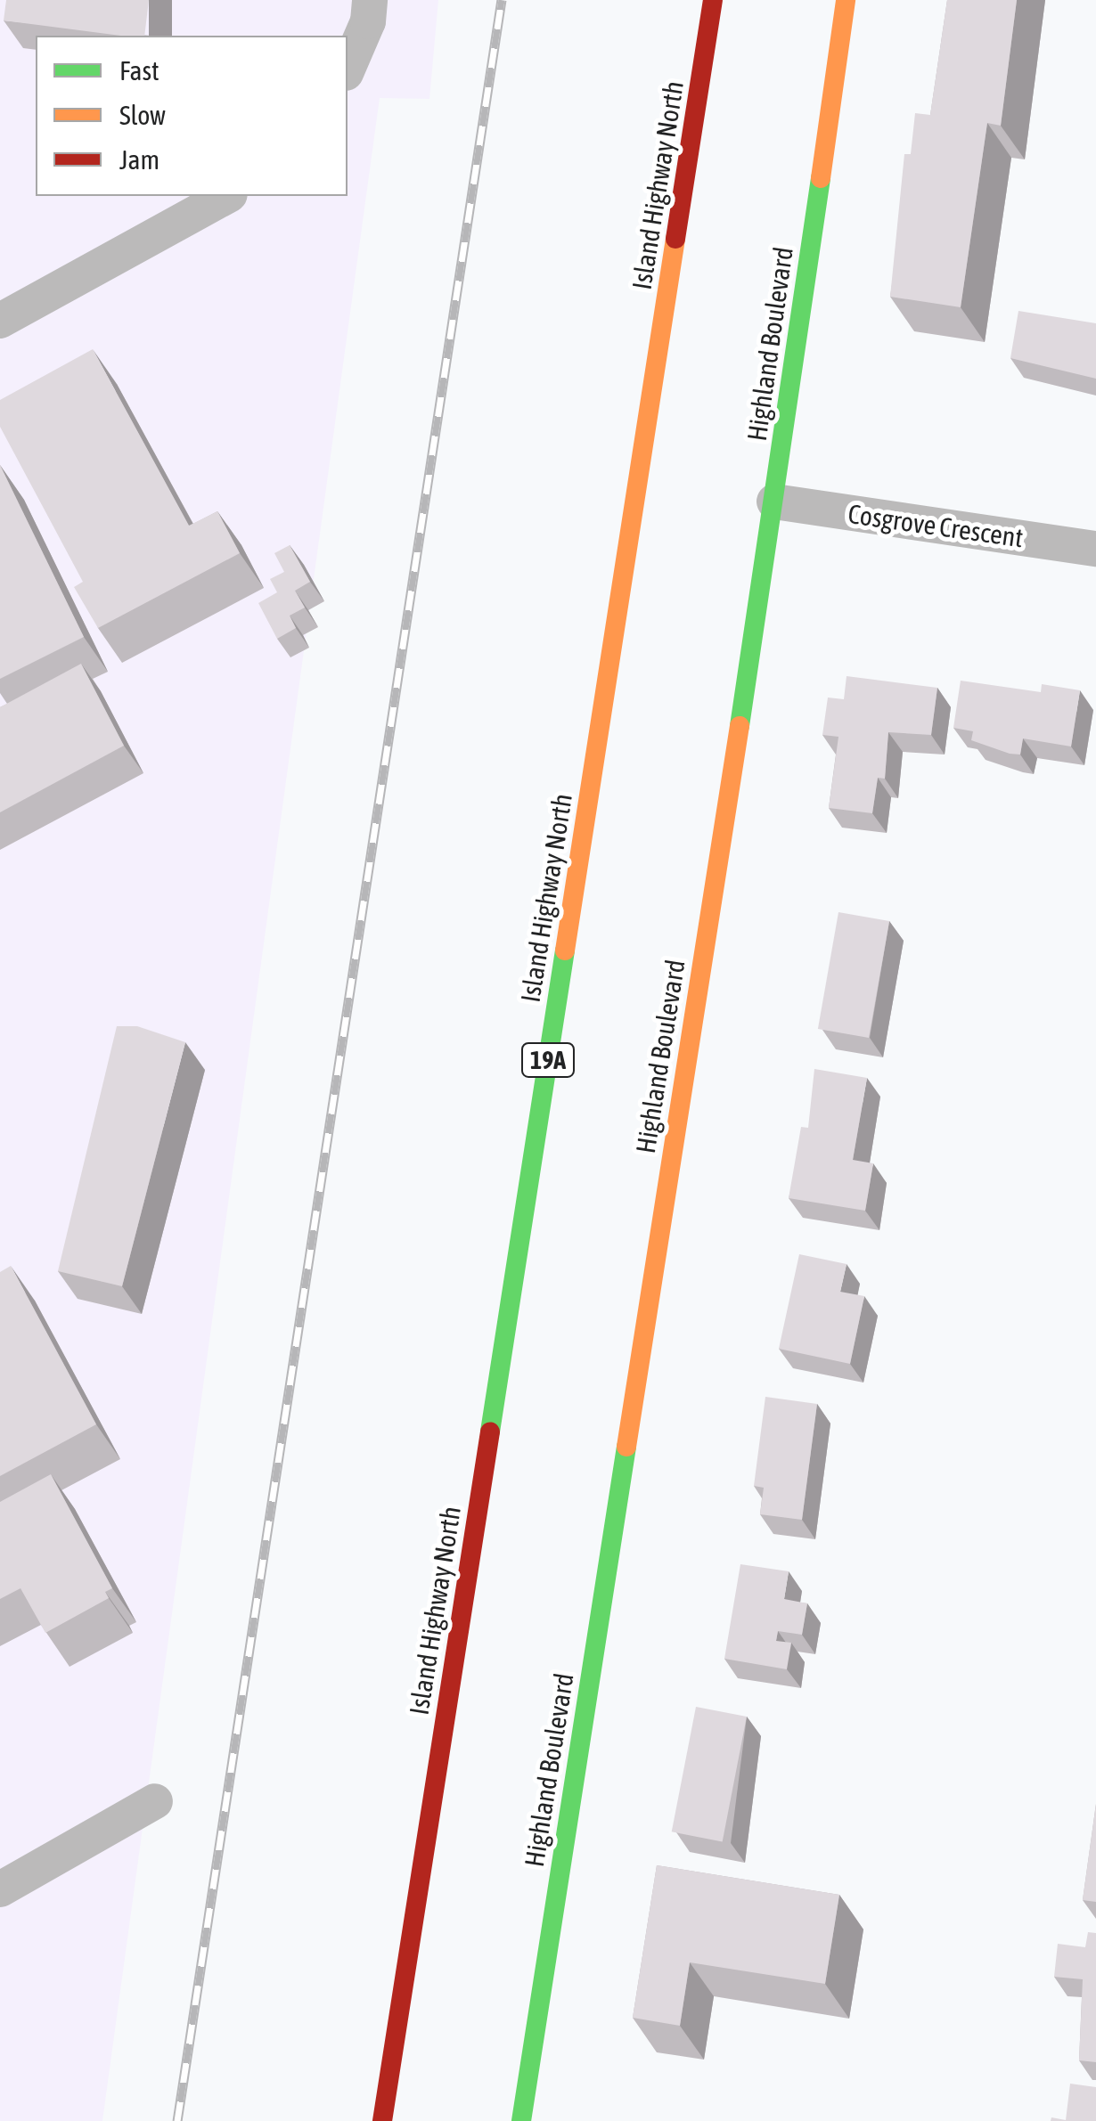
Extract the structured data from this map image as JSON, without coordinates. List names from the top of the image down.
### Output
{
  "streets": {
    "street": [
      "Island Highway North",
      "Highland Boulevard",
      "Cosgrove Crescent",
      "19A"
    ]
  },
  "crossings": [
    ["Highland Boulevard", "Cosgrove Crescent"]
  ],
  "legend": ["Fast", "Slow", "Jam"]
}
